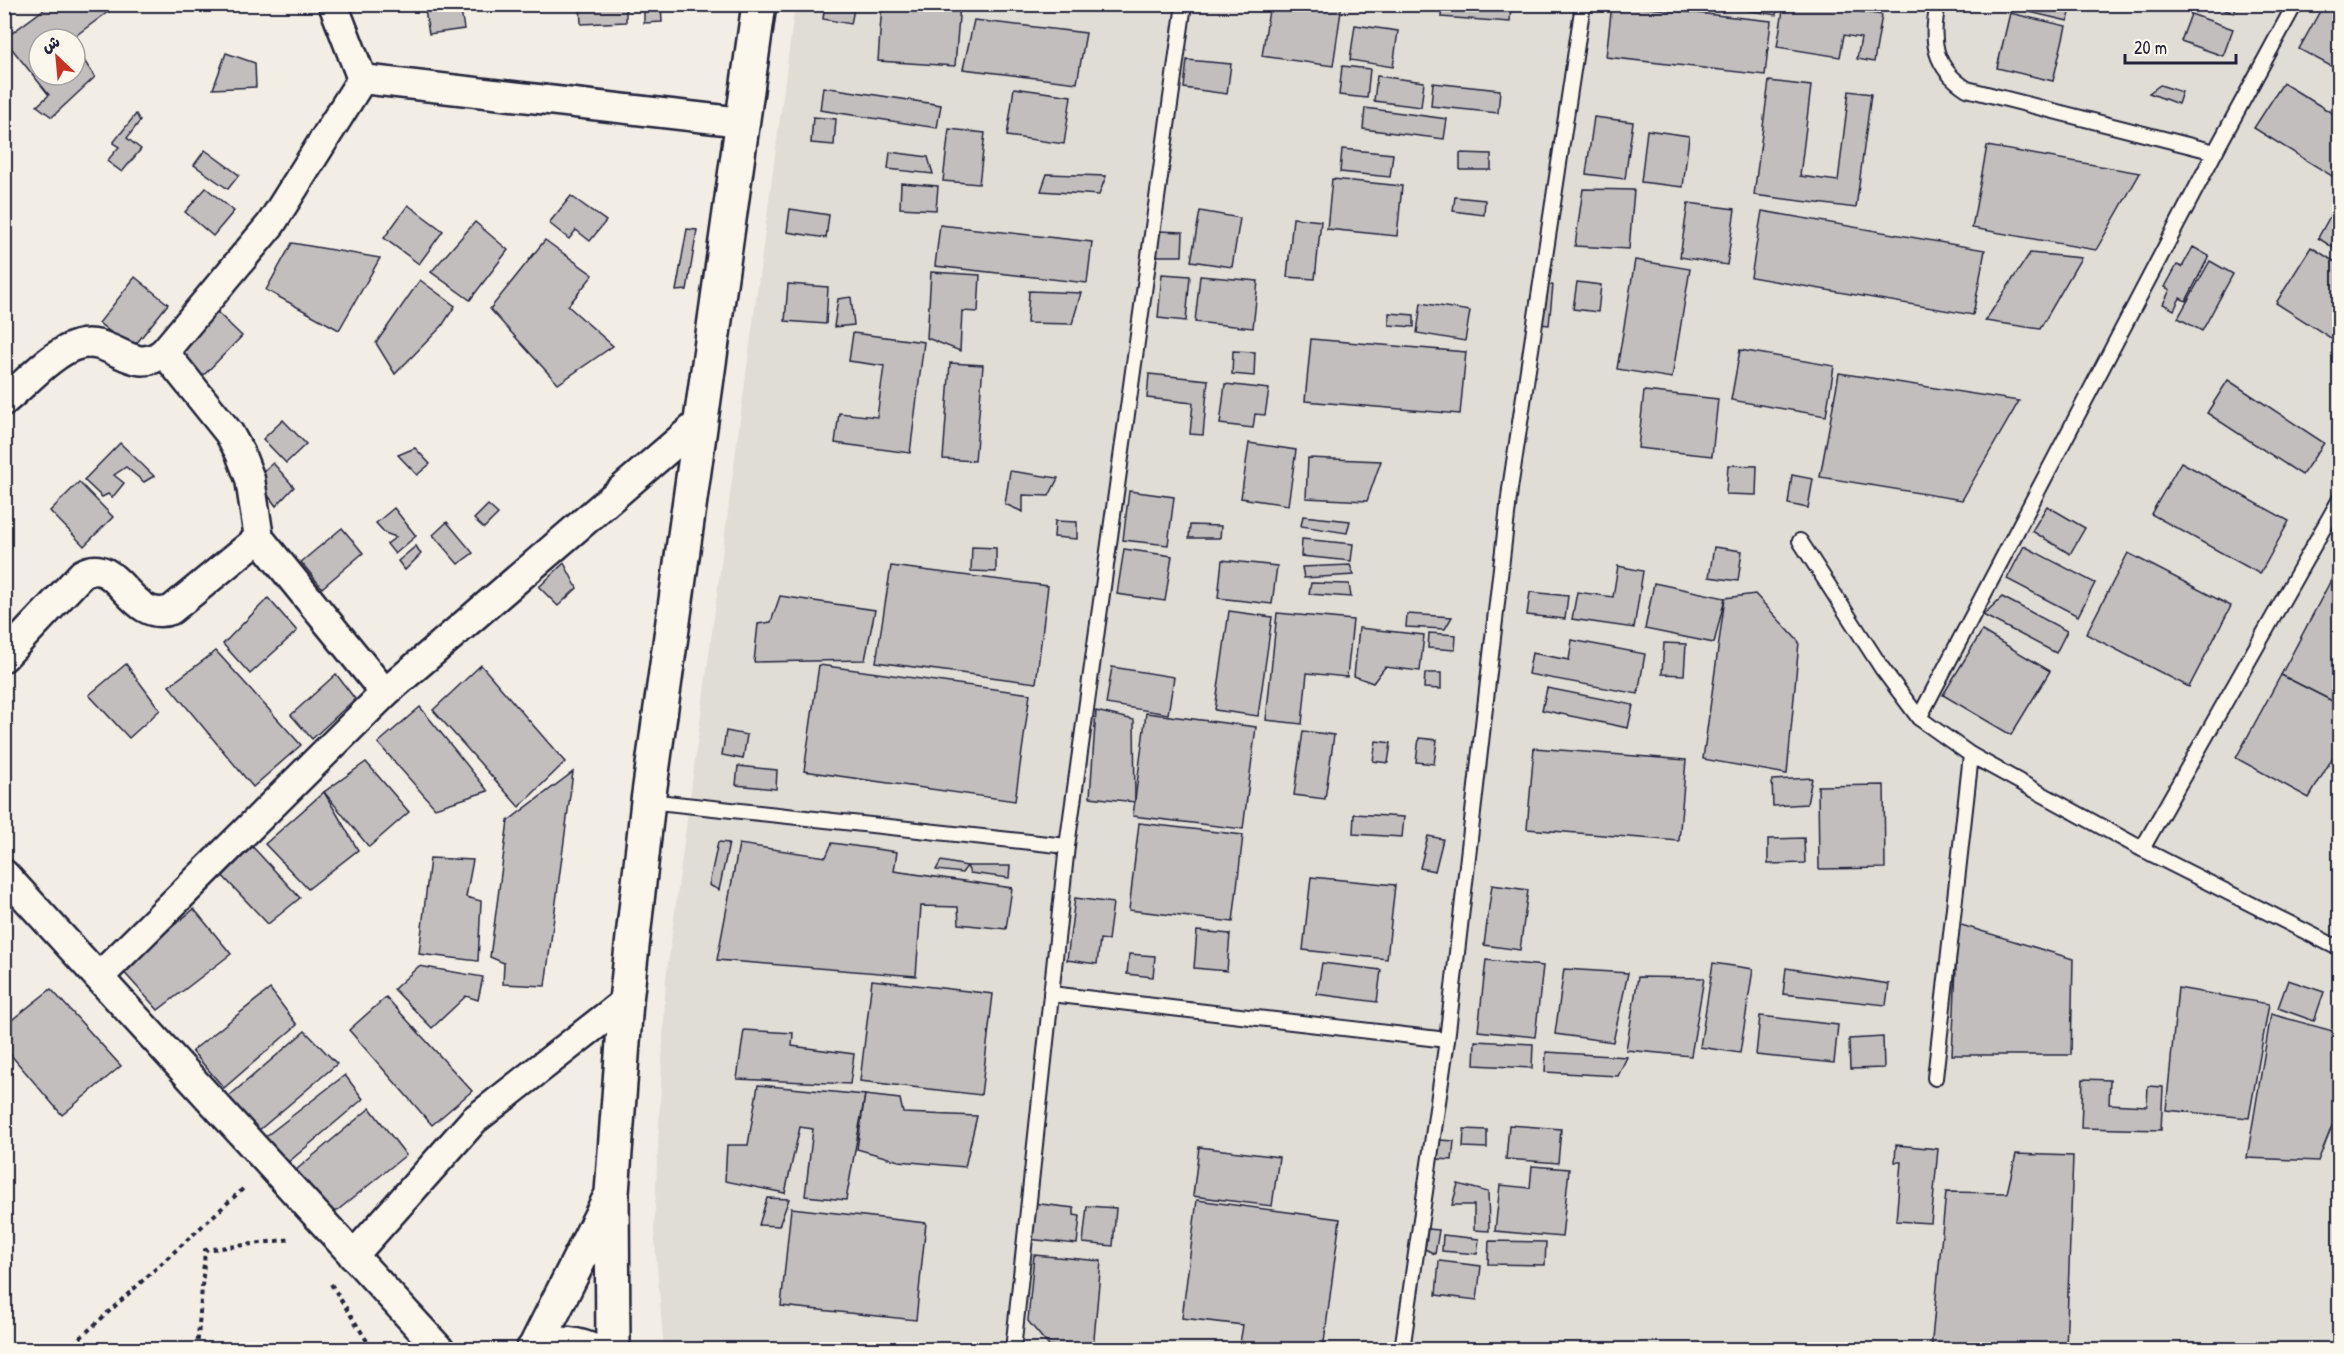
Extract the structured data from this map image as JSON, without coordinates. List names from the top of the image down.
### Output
{
  "scale_bar": "20 m",
  "north": "top left"
}
